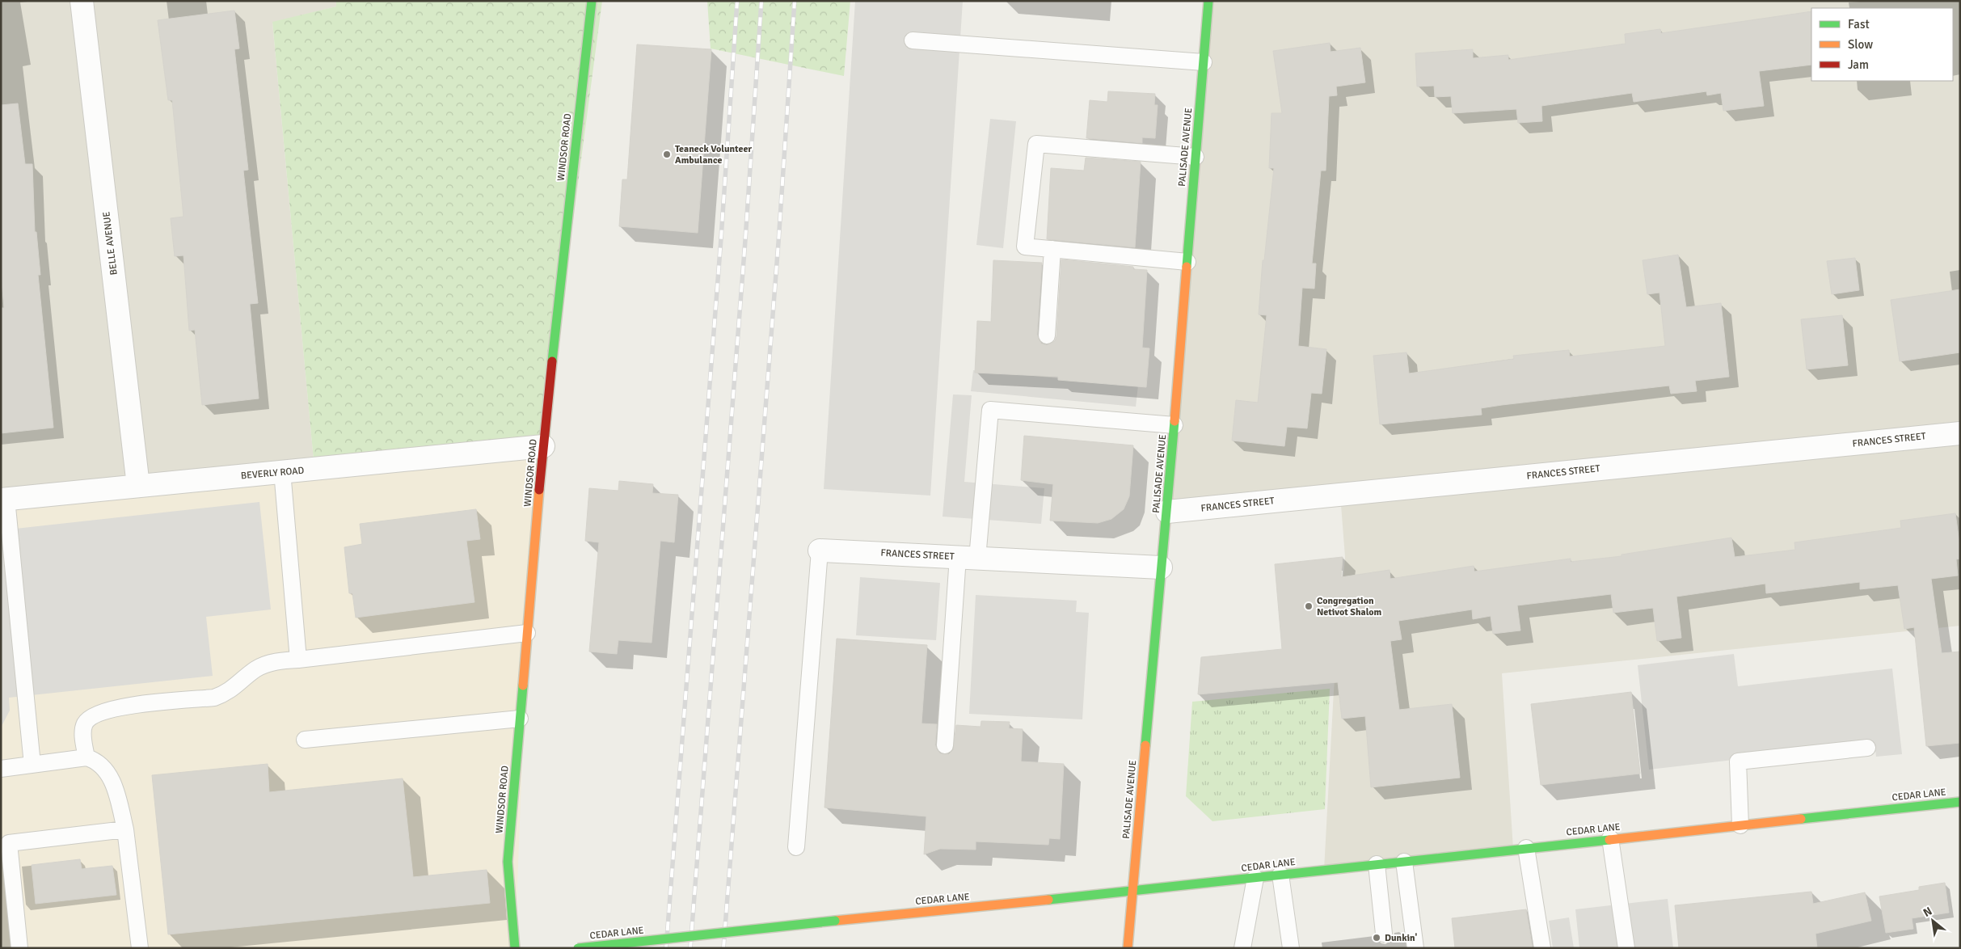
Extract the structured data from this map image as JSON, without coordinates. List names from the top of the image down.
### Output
{
  "streets": {
    "street": [
      "WINDSOR ROAD",
      "PALISADE AVENUE",
      "BELLE AVENUE",
      "FRANCES STREET",
      "BEVERLY ROAD",
      "CEDAR LANE"
    ]
  },
  "crossings": [
    ["WINDSOR ROAD", "BEVERLY ROAD"],
    ["PALISADE AVENUE", "FRANCES STREET"],
    ["PALISADE AVENUE", "CEDAR LANE"],
    ["BELLE AVENUE", "BEVERLY ROAD"]
  ],
  "places": ["Teaneck Volunteer Ambulance", "Congregation Netivot Shalom", "Dunkin'"],
  "legend": ["Fast", "Slow", "Jam"],
  "north": "top left"
}
